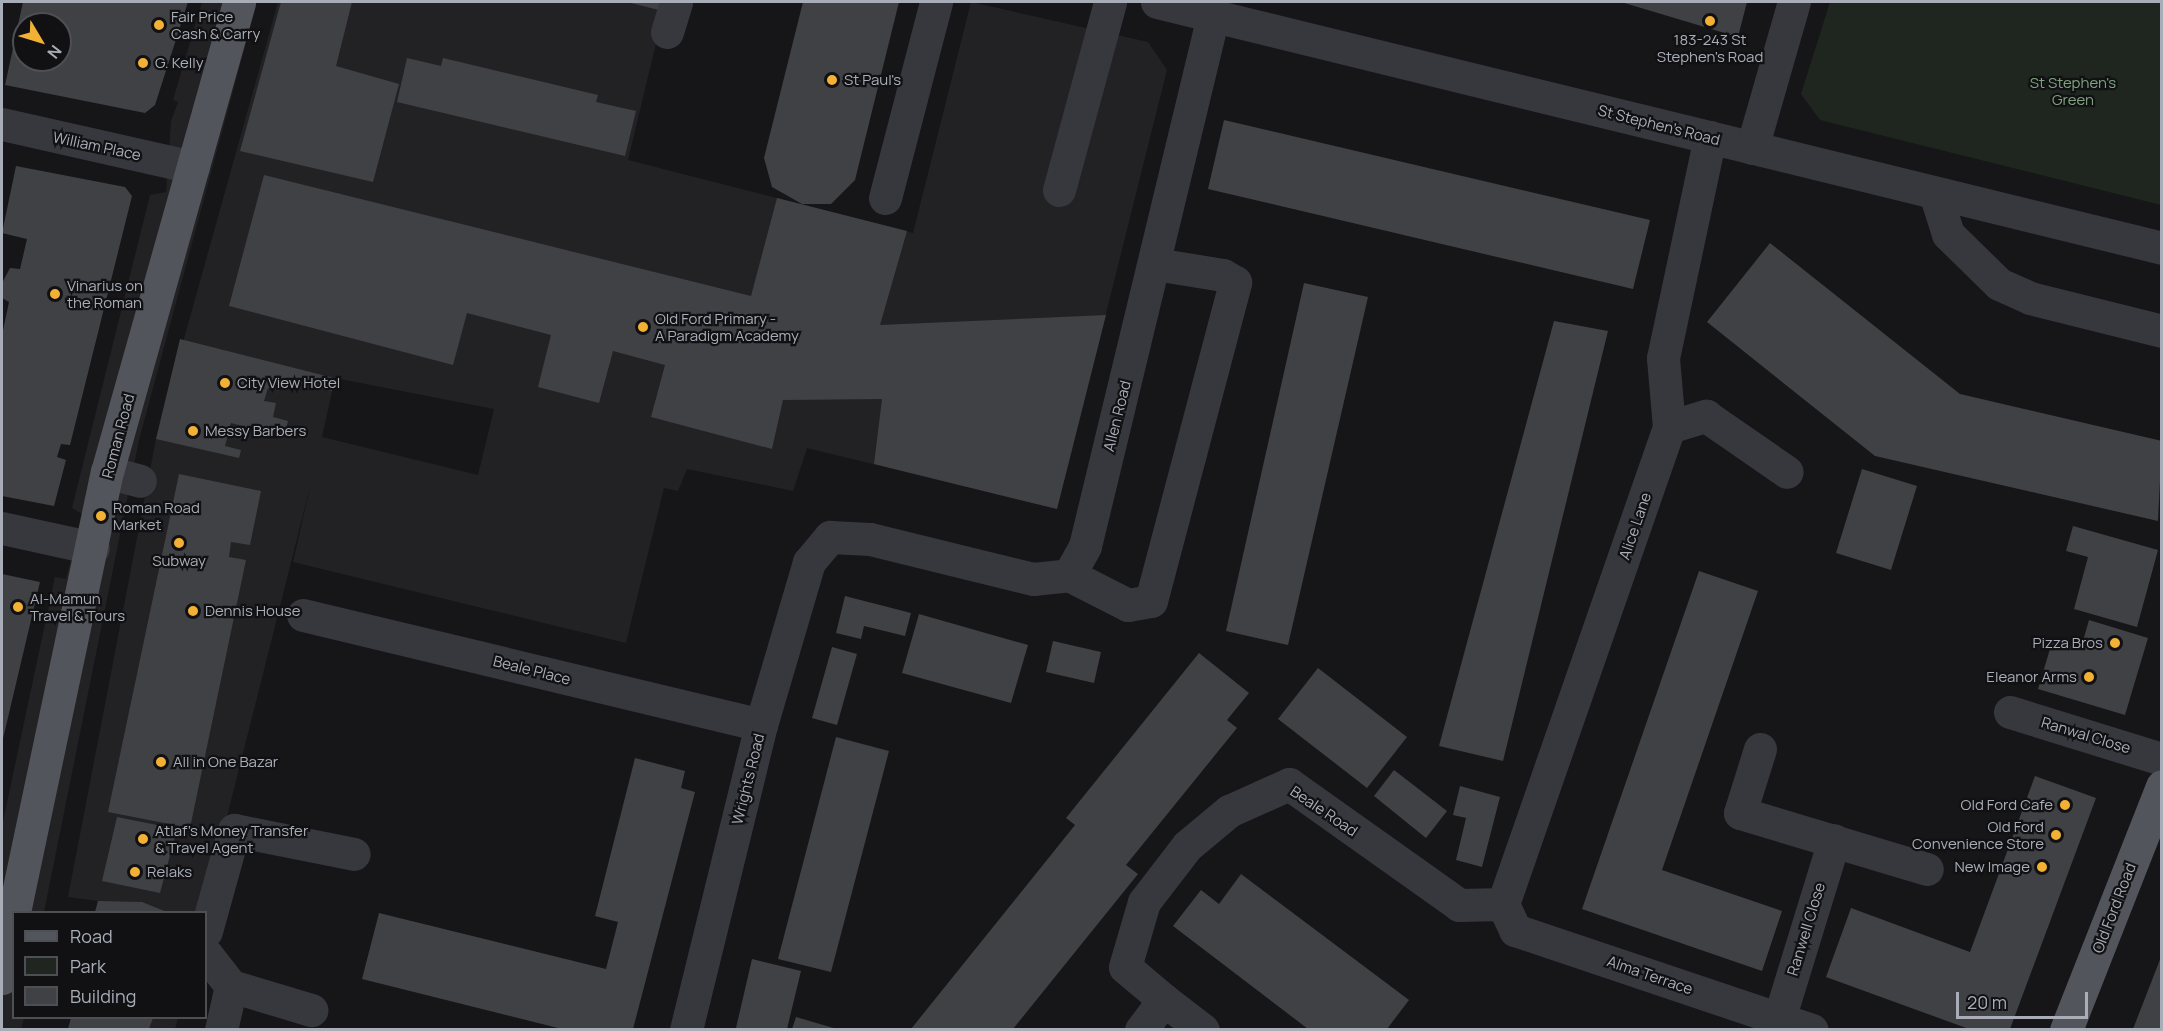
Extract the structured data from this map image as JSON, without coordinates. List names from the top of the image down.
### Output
{
  "streets": {
    "main road": ["Roman Road", "Old Ford Road"],
    "street": [
      "St Stephen's Road",
      "William Place",
      "Allen Road",
      "Alice Lane",
      "Beale Place",
      "Ranwal Close",
      "Wrights Road",
      "Beale Road",
      "Ranwell Close",
      "Alma Terrace"
    ]
  },
  "crossings": [
    ["St Stephen's Road", "Allen Road"],
    ["St Stephen's Road", "Alice Lane"],
    ["William Place", "Roman Road"],
    ["Allen Road", "Wrights Road"],
    ["Alice Lane", "Beale Road"],
    ["Alice Lane", "Alma Terrace"],
    ["Beale Place", "Wrights Road"],
    ["Beale Road", "Alma Terrace"],
    ["Ranwell Close", "Alma Terrace"]
  ],
  "parks": ["St Stephen's Green"],
  "places": [
    "183-243 St Stephen's Road",
    "Fair Price Cash & Carry",
    "G. Kelly",
    "St Paul's",
    "Vinarius on the Roman",
    "Old Ford Primary - A Paradigm Academy",
    "City View Hotel",
    "Messy Barbers",
    "Roman Road Market",
    "Subway",
    "Al-Mamun Travel & Tours",
    "Dennis House",
    "Pizza Bros",
    "Eleanor Arms",
    "All in One Bazar",
    "Old Ford Cafe",
    "Old Ford Convenience Store",
    "Atlaf's Money Transfer & Travel Agent",
    "New Image",
    "Relaks"
  ],
  "legend": ["Road", "Park", "Building"],
  "scale_bar": "20 m",
  "north": "bottom right"
}
